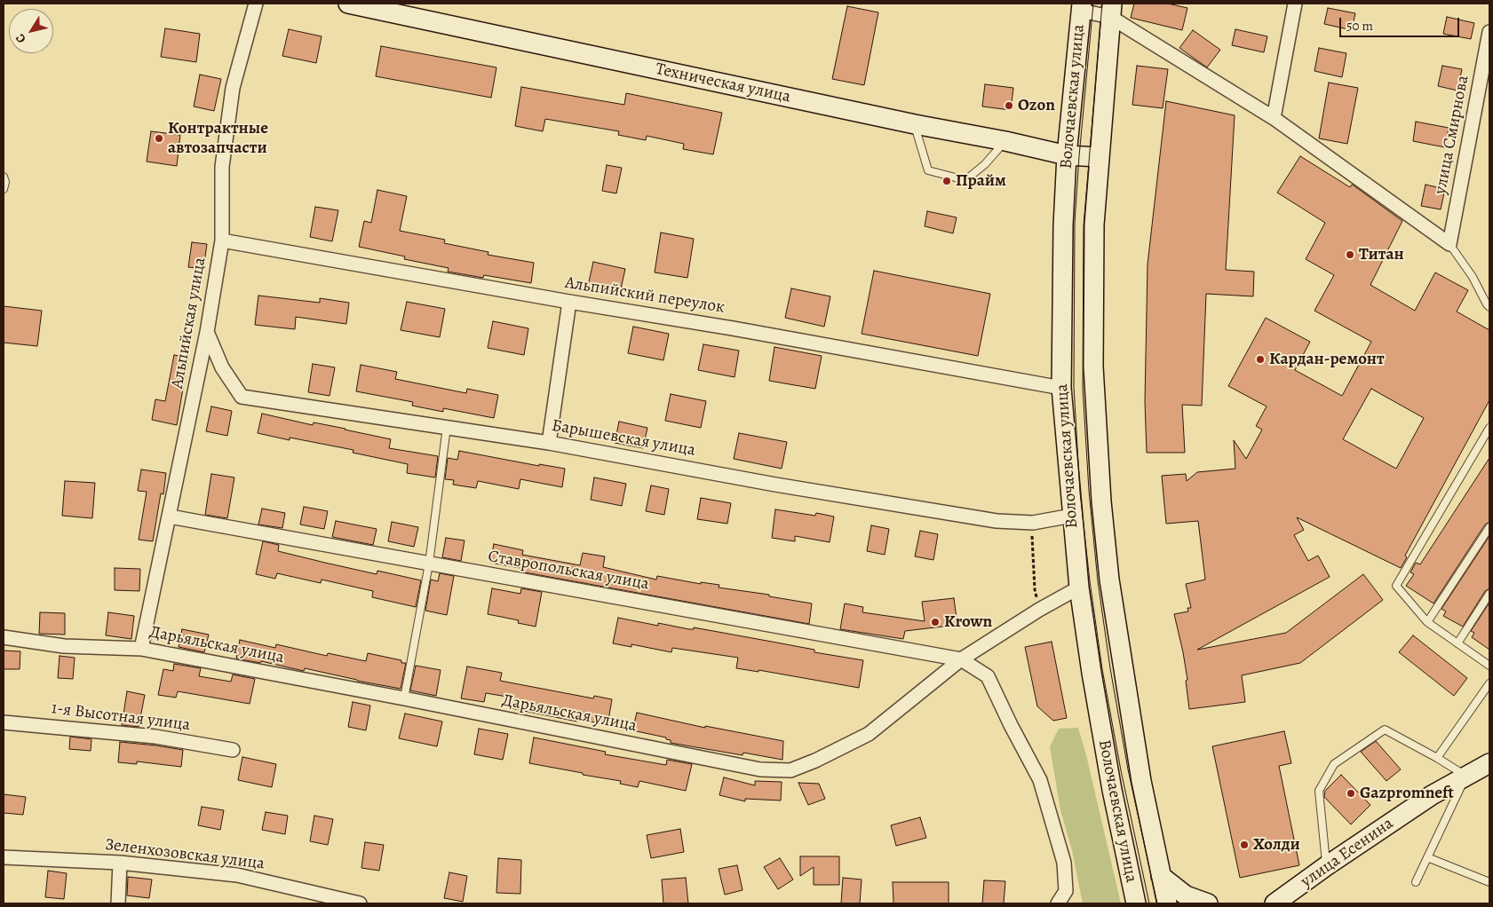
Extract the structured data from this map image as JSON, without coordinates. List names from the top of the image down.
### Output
{
  "streets": {
    "main road": ["Техническая улица", "Волочаевская улица", "улица Есенина"],
    "street": [
      "улица Смирнова",
      "Альпийский переулок",
      "Альпийская улица",
      "Барышевская улица",
      "Ставропольская улица",
      "Дарьяльская улица",
      "1-я Высотная улица",
      "Зеленхозовская улица"
    ]
  },
  "crossings": [
    ["Техническая улица", "Волочаевская улица"],
    ["Волочаевская улица", "Альпийский переулок"],
    ["Волочаевская улица", "Барышевская улица"],
    ["Волочаевская улица", "Дарьяльская улица"],
    ["Альпийский переулок", "Альпийская улица"],
    ["Альпийская улица", "Барышевская улица"],
    ["Альпийская улица", "Ставропольская улица"],
    ["Альпийская улица", "Дарьяльская улица"],
    ["Ставропольская улица", "Дарьяльская улица"]
  ],
  "places": [
    "Ozon",
    "Контрактные автозапчасти",
    "Прайм",
    "Титан",
    "Кардан-ремонт",
    "Krown",
    "Gazpromneft",
    "Холди"
  ],
  "scale_bar": "50 m",
  "north": "bottom left"
}
